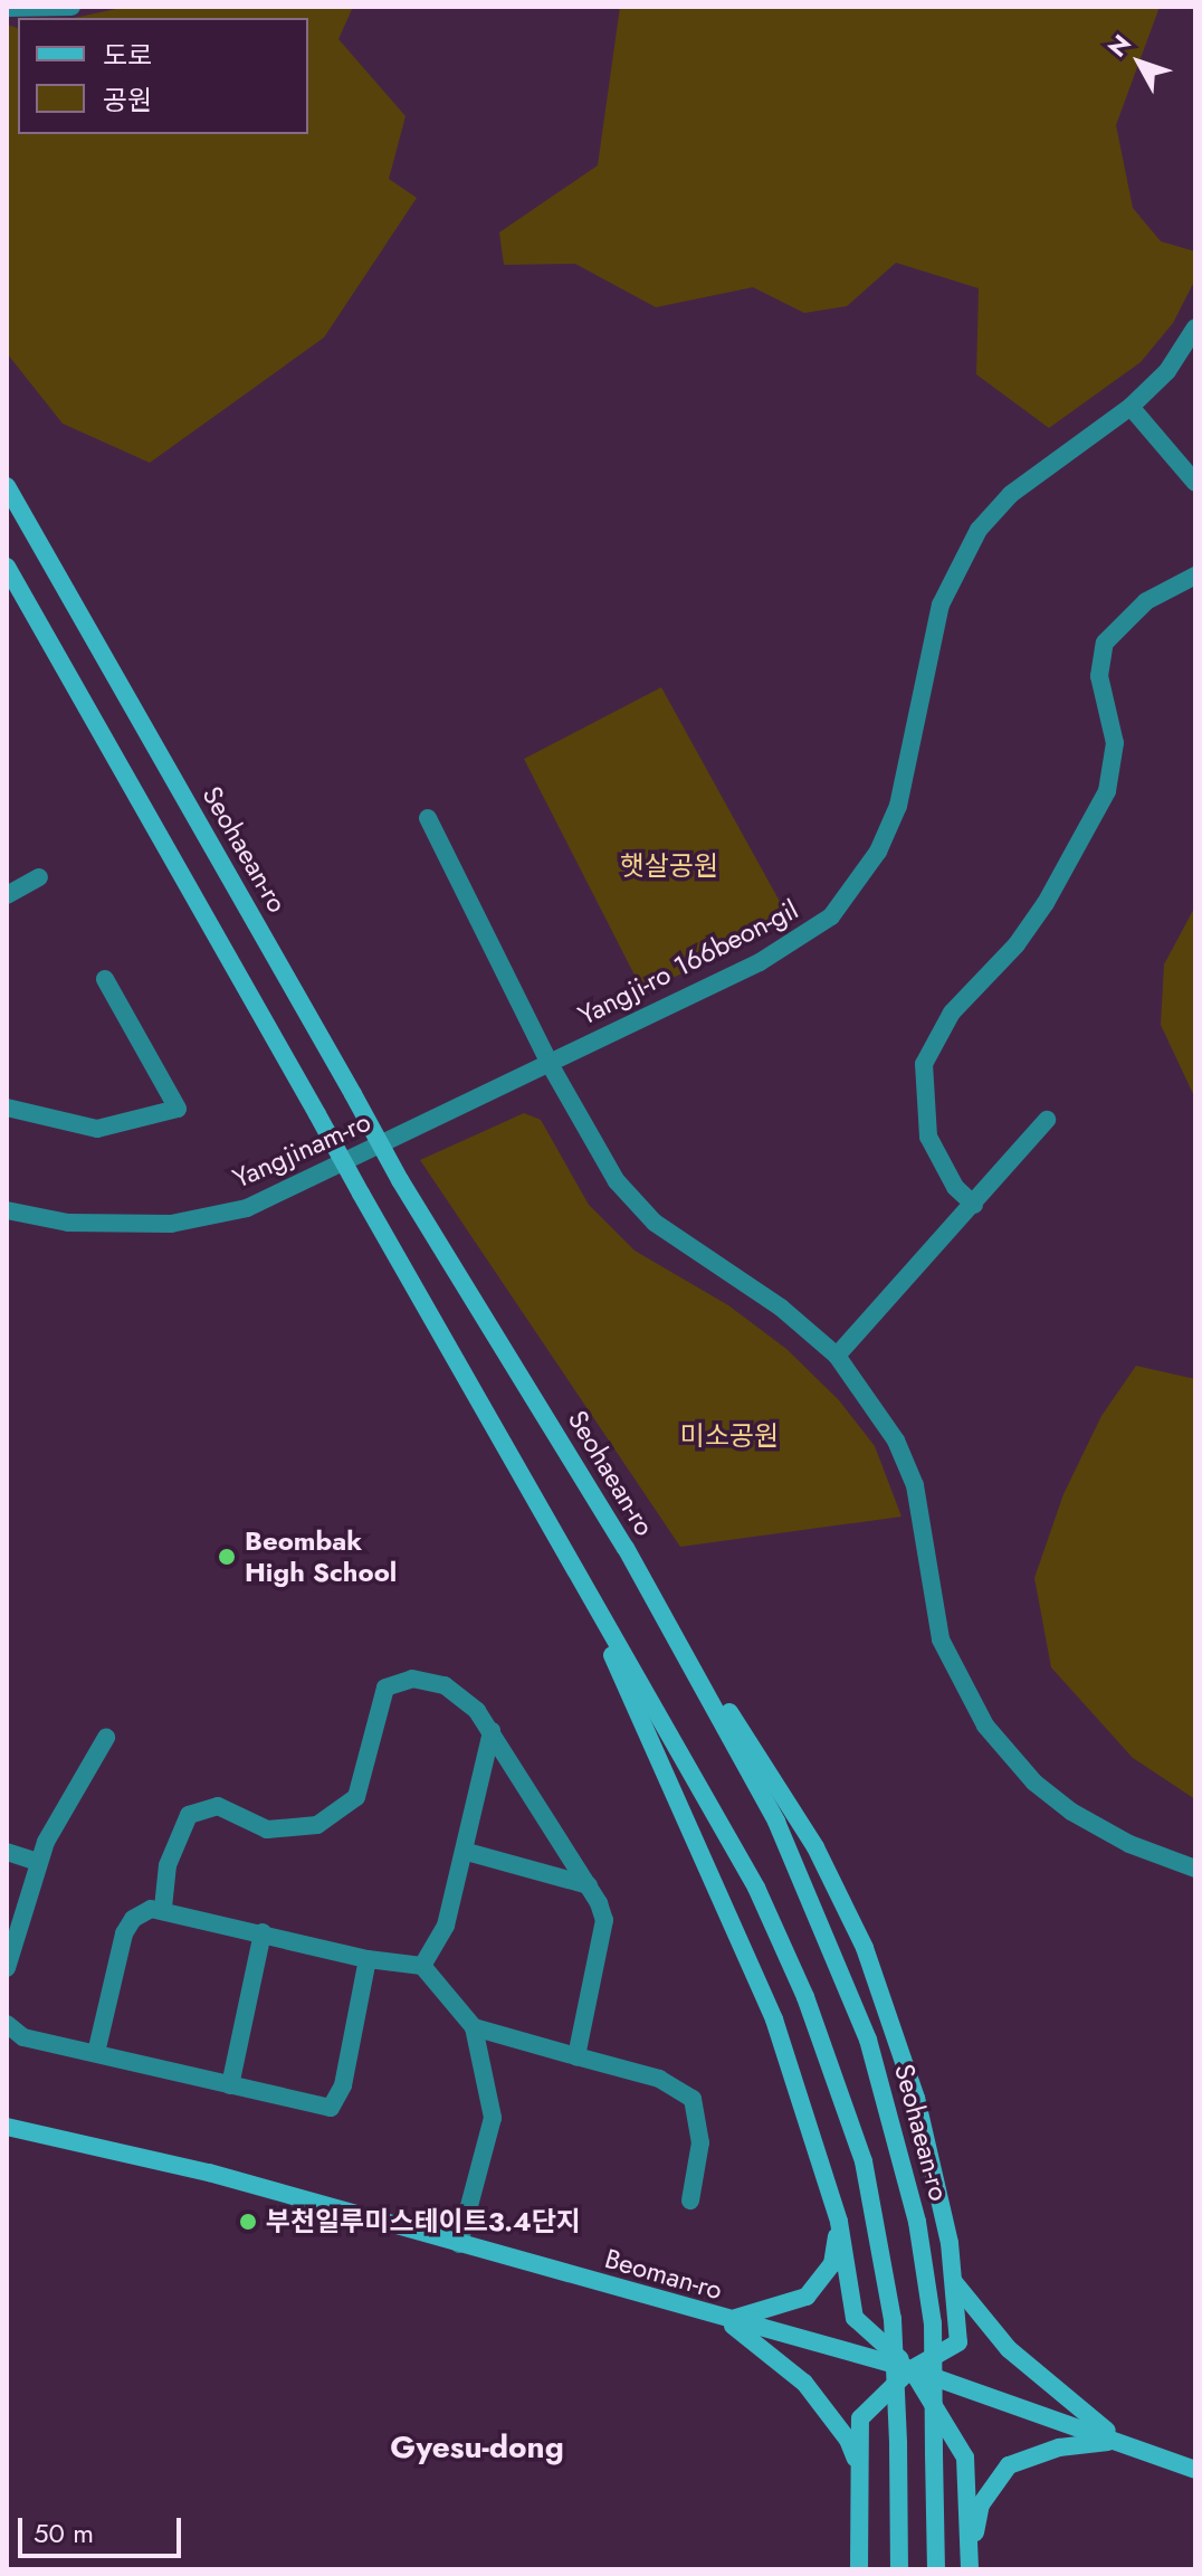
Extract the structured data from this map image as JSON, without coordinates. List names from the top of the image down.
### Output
{
  "streets": {
    "main road": ["Seohaean-ro", "Beoman-ro"],
    "street": ["Yangji-ro 166beon-gil", "Yangjinam-ro"]
  },
  "crossings": [
    ["Yangji-ro 166beon-gil", "Yangjinam-ro"]
  ],
  "districts": ["Gyesu-dong"],
  "parks": ["햇살공원", "미소공원"],
  "places": ["Beombak High School", "부천일루미스테이트3.4단지"],
  "legend": ["도로", "공원"],
  "scale_bar": "50 m",
  "north": "top left"
}
